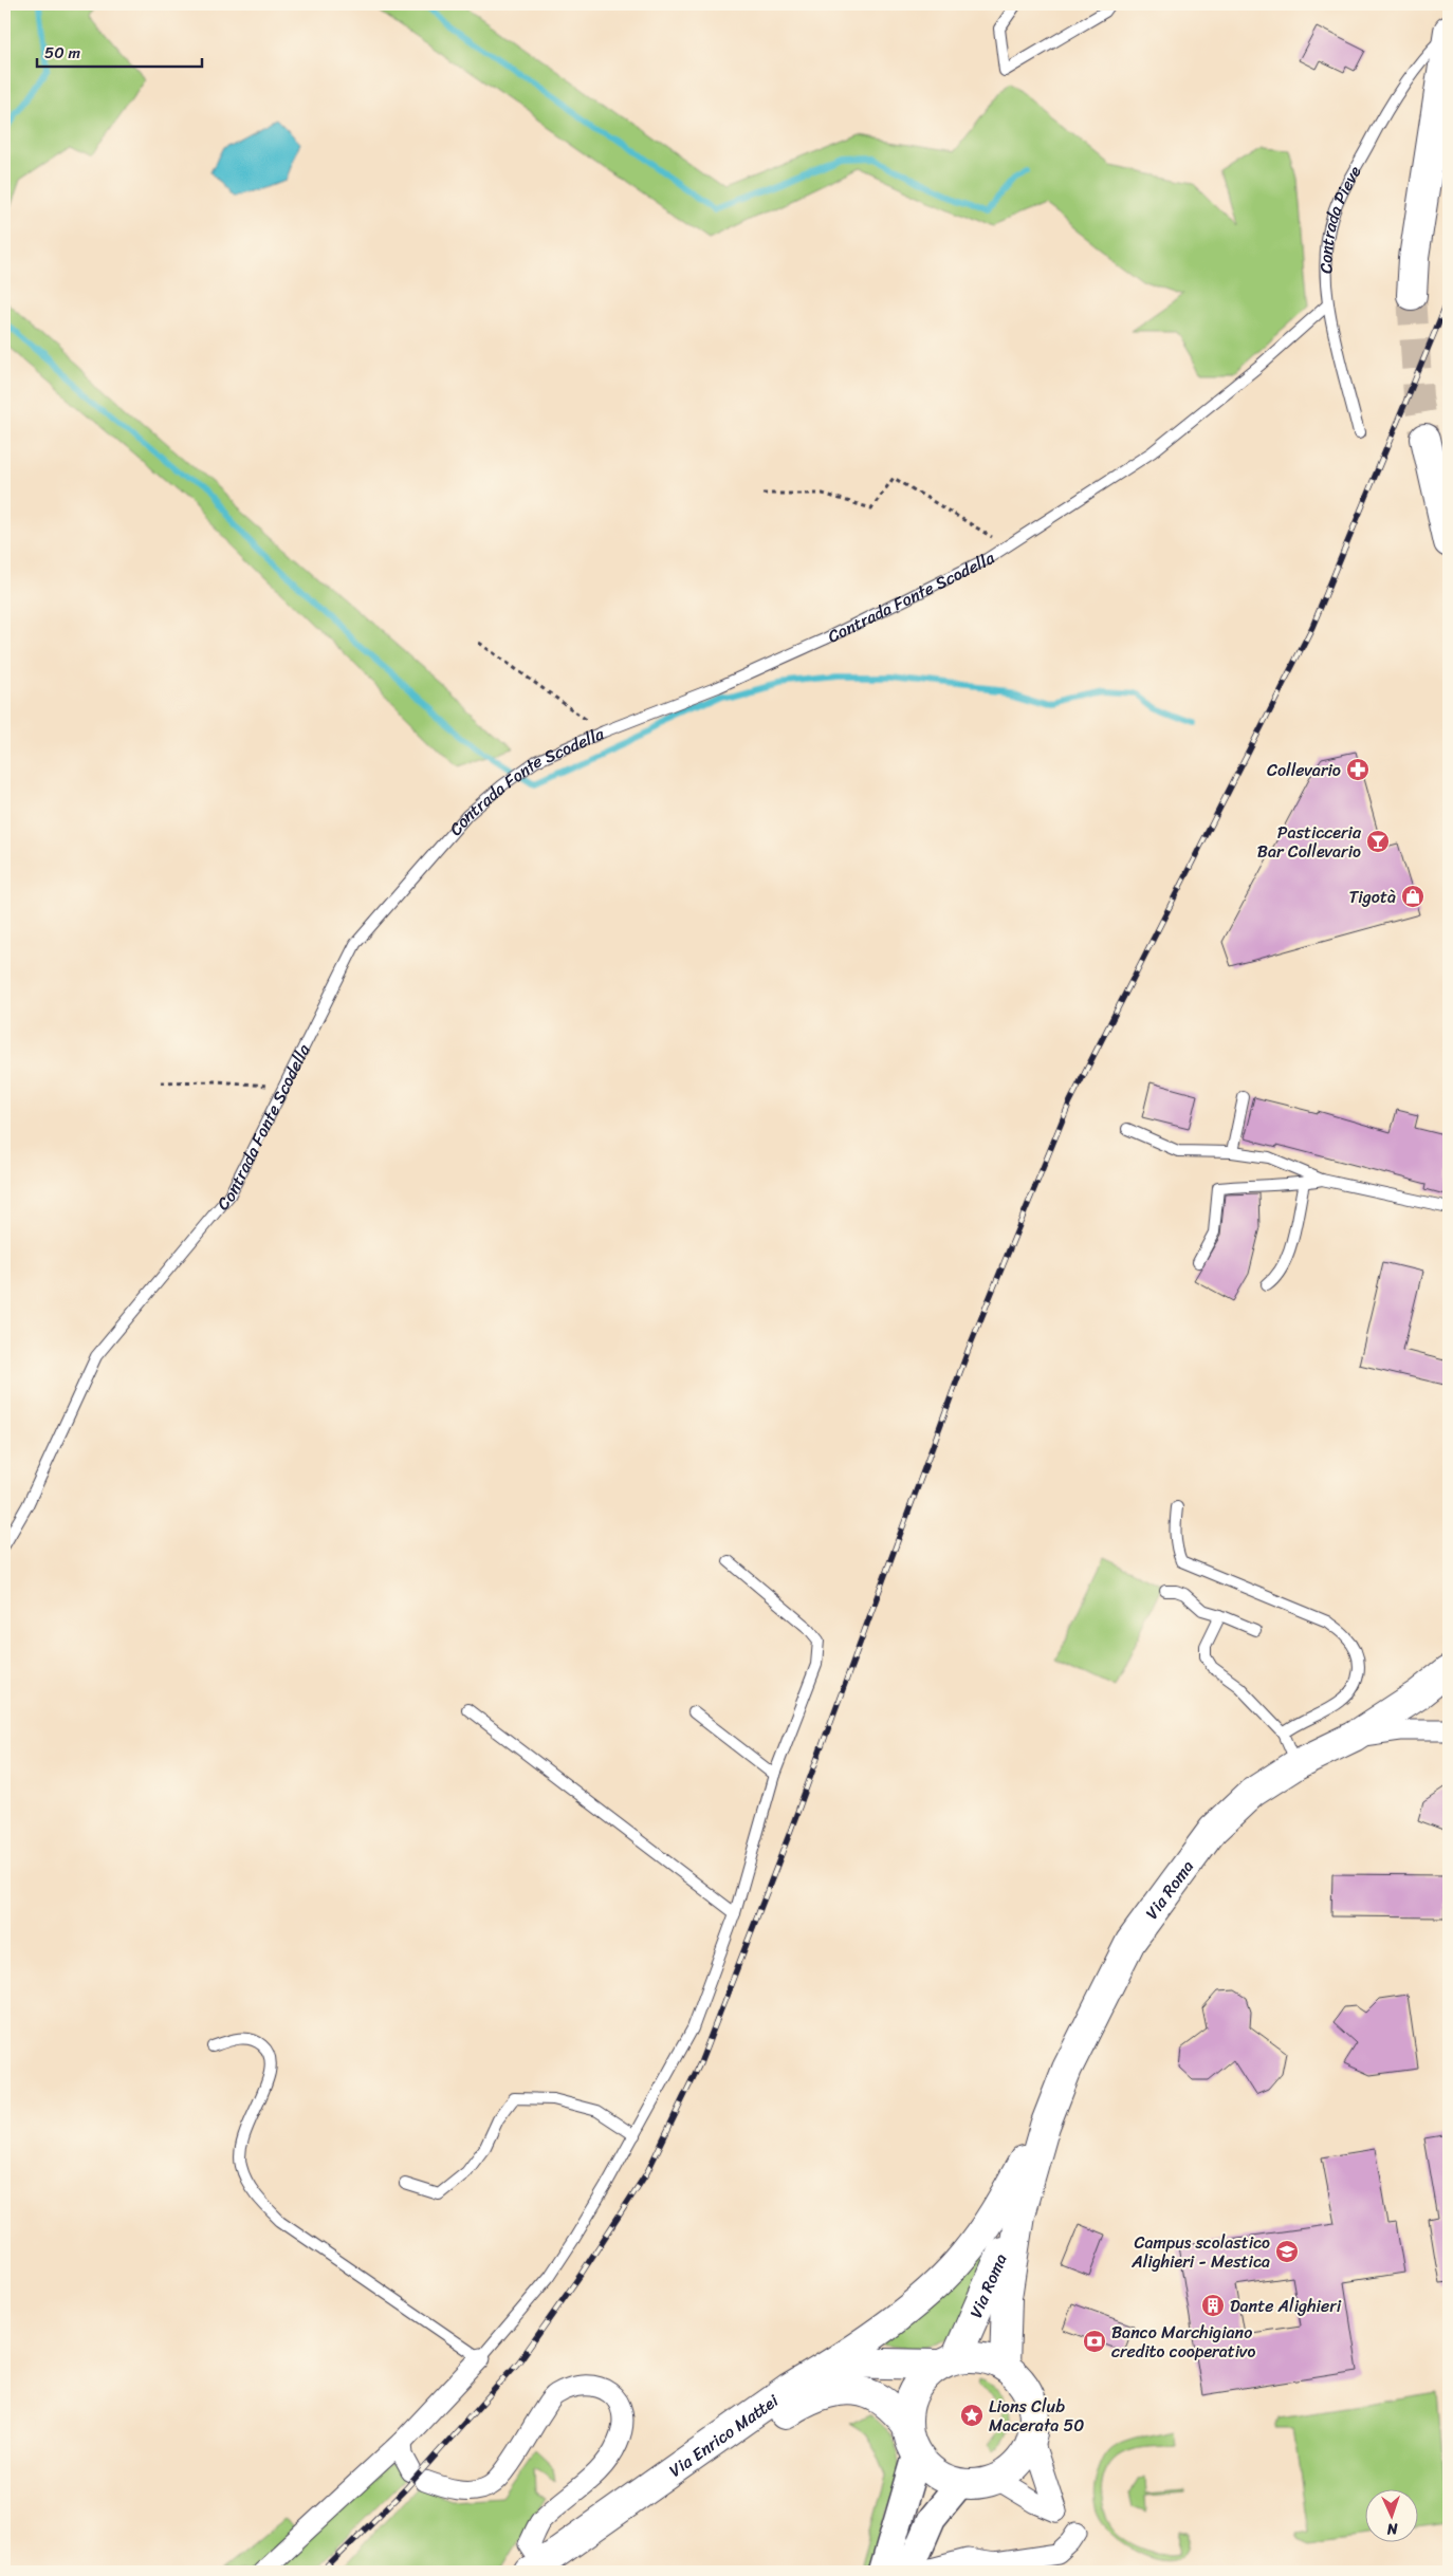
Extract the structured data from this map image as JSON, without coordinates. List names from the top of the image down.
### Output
{
  "streets": {
    "main road": ["Contrada Pieve", "Via Roma", "Via Enrico Mattei"],
    "lane": ["Contrada Fonte Scodella"]
  },
  "crossings": [
    ["Contrada Pieve", "Contrada Fonte Scodella"],
    ["Via Roma", "Via Enrico Mattei"]
  ],
  "places": {
    "pharmacy": ["Collevario"],
    "bar": ["Pasticceria Bar Collevario"],
    "shop": ["Tigotà"],
    "school or university": ["Campus scolastico Alighieri - Mestica"],
    "building": ["Dante Alighieri"],
    "bank": ["Banco Marchigiano credito cooperativo"],
    "place": ["Lions Club Macerata 50"]
  },
  "scale_bar": "50 m",
  "north": "bottom"
}
